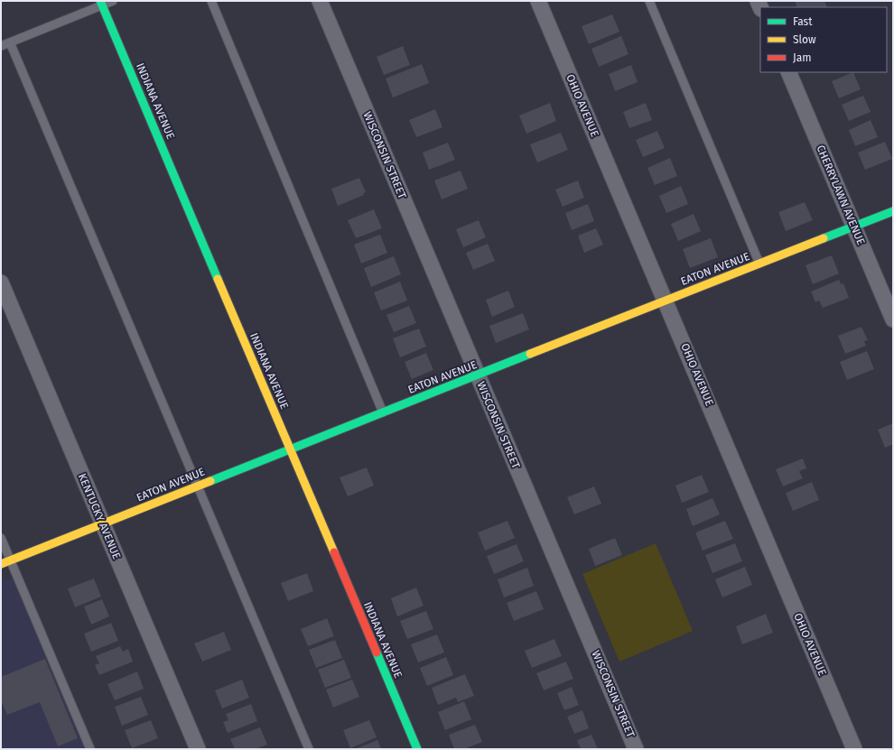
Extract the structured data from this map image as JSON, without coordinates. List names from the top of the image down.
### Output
{
  "streets": {
    "street": [
      "INDIANA AVENUE",
      "OHIO AVENUE",
      "WISCONSIN STREET",
      "CHERRYLAWN AVENUE",
      "EATON AVENUE",
      "KENTUCKY AVENUE"
    ]
  },
  "crossings": [
    ["INDIANA AVENUE", "EATON AVENUE"],
    ["OHIO AVENUE", "EATON AVENUE"],
    ["WISCONSIN STREET", "EATON AVENUE"],
    ["CHERRYLAWN AVENUE", "EATON AVENUE"],
    ["EATON AVENUE", "KENTUCKY AVENUE"]
  ],
  "legend": ["Fast", "Slow", "Jam"]
}
